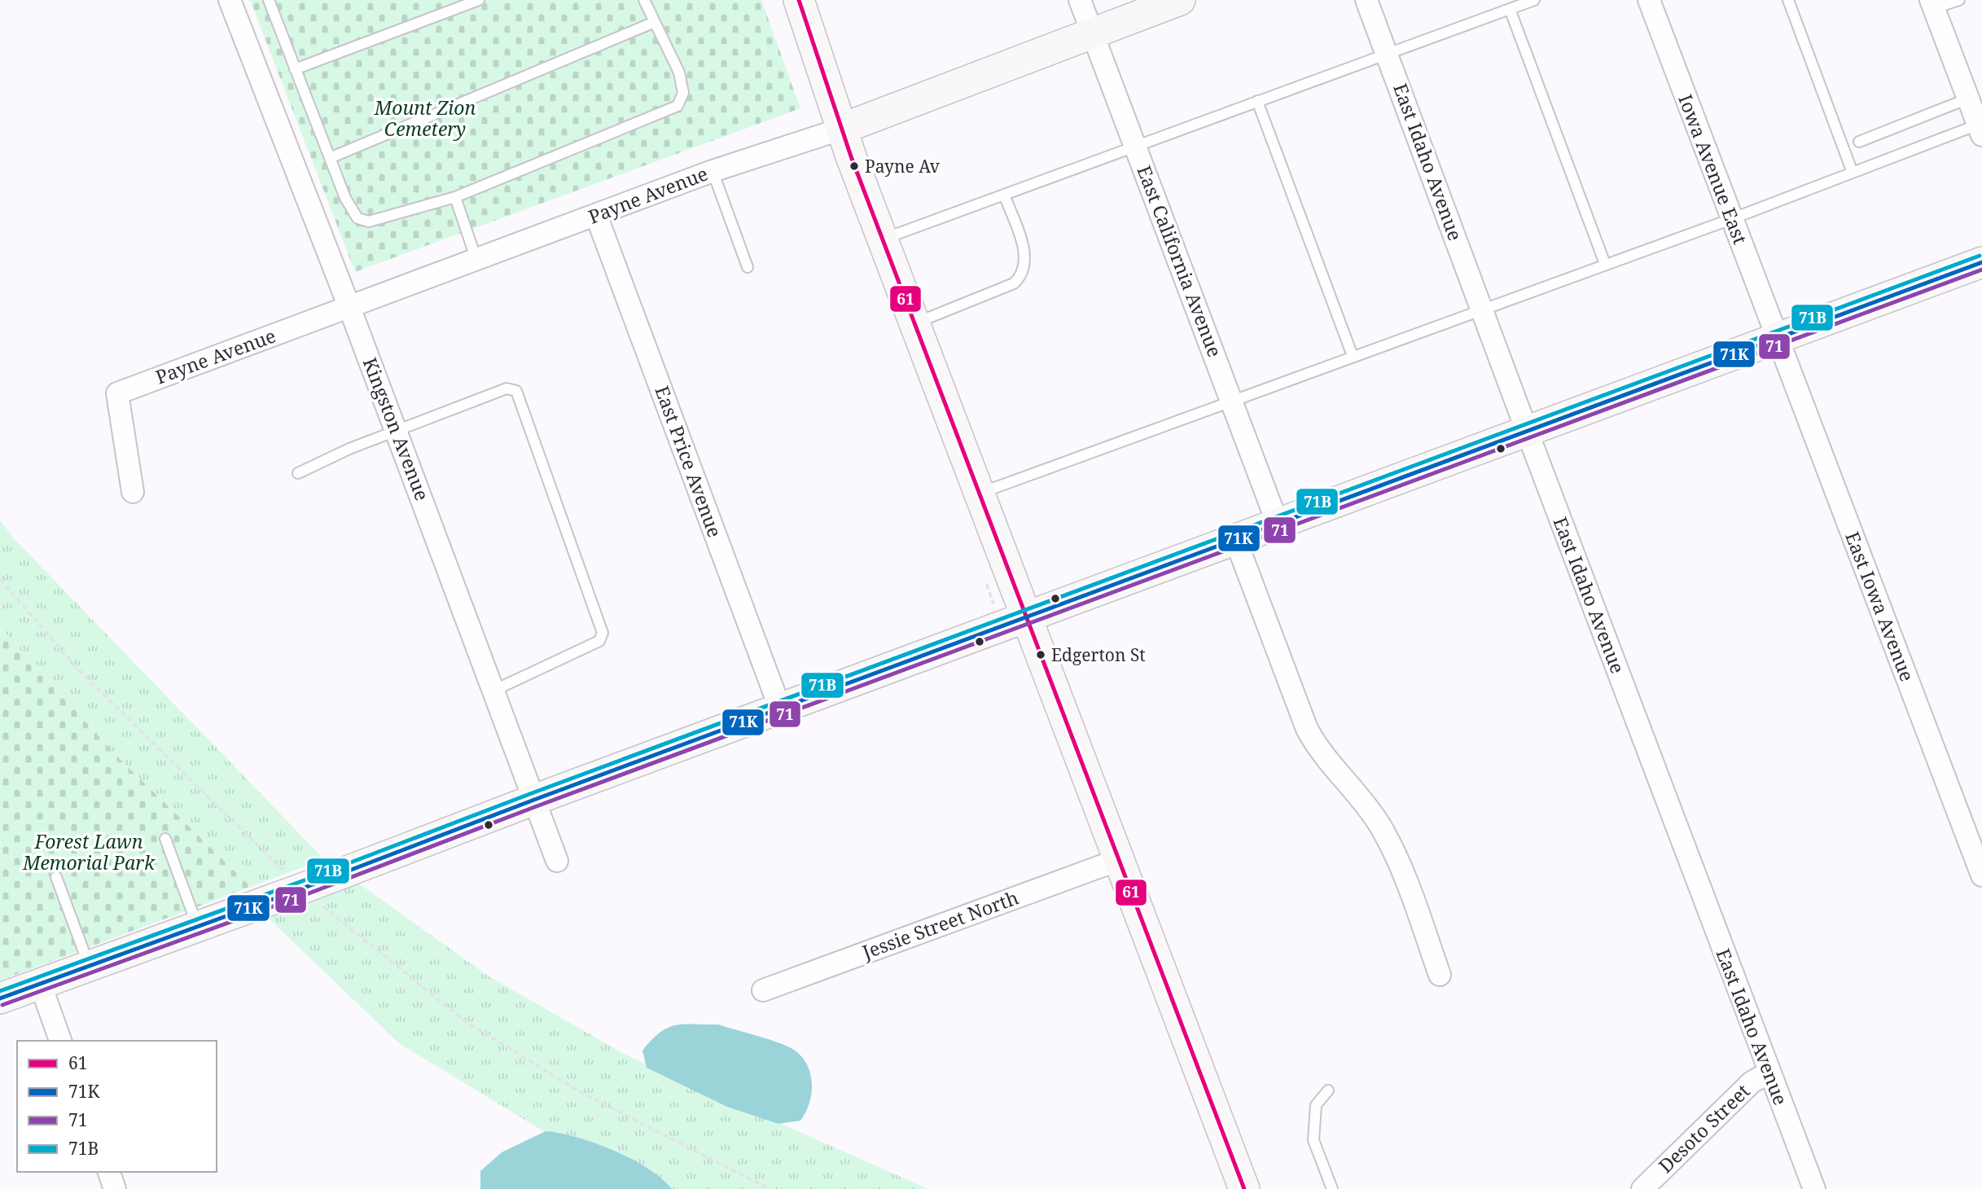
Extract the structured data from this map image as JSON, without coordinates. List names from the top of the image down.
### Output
{
  "streets": {
    "street": [
      "East Idaho Avenue",
      "Iowa Avenue East",
      "Payne Avenue",
      "East California Avenue",
      "Kingston Avenue",
      "East Price Avenue",
      "East Iowa Avenue",
      "Jessie Street North",
      "Desoto Street"
    ]
  },
  "crossings": [
    ["East Idaho Avenue", "Desoto Street"],
    ["Iowa Avenue East", "East Iowa Avenue"],
    ["Payne Avenue", "East California Avenue"],
    ["Payne Avenue", "Kingston Avenue"],
    ["Payne Avenue", "East Price Avenue"]
  ],
  "parks": ["Mount Zion Cemetery", "Forest Lawn Memorial Park"],
  "places": ["Payne Av", "Edgerton St"],
  "lines": [
    "transit line 61",
    "transit line 71B",
    "transit line 71K",
    "transit line 71"
  ],
  "legend": [
    "61",
    "71K",
    "71",
    "71B"
  ]
}
